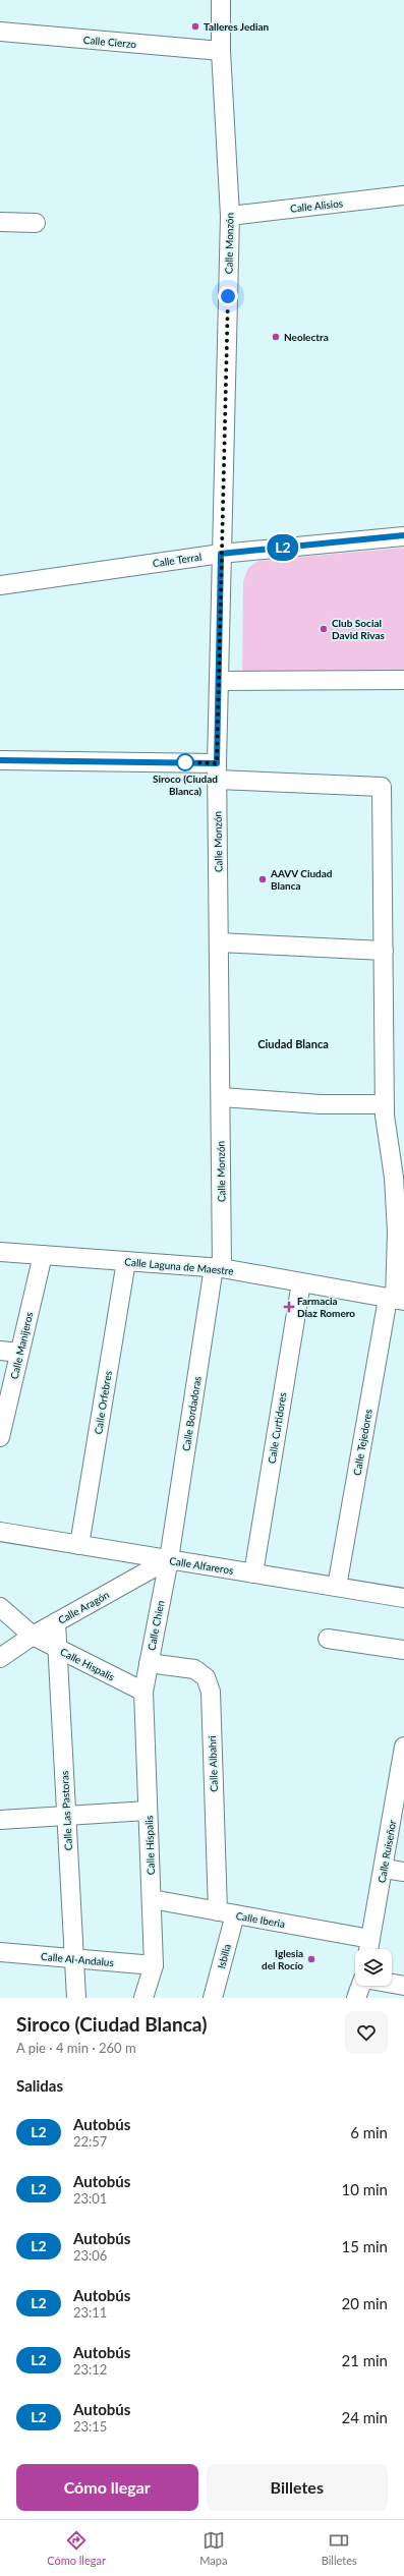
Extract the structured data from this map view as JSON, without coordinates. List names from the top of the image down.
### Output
{
  "streets": {
    "street": [
      "Calle Cierzo",
      "Calle Alisios",
      "Calle Monzón",
      "Calle Terral",
      "Calle Laguna de Maestre",
      "Calle Manijeros",
      "Calle Orfebres",
      "Calle Bordadoras",
      "Calle Curtidores",
      "Calle Tejedores",
      "Calle Alfareros",
      "Calle Aragón",
      "Calle Chien",
      "Calle Hispalis",
      "Calle Albahri",
      "Calle Las Pastoras",
      "Calle Híspalis",
      "Calle Ruiseñor",
      "Calle Iberia",
      "Isbilia",
      "Calle Al-Andalus"
    ]
  },
  "crossings": [
    ["Calle Cierzo", "Calle Monzón"],
    ["Calle Alisios", "Calle Monzón"],
    ["Calle Monzón", "Calle Terral"],
    ["Calle Monzón", "Calle Laguna de Maestre"],
    ["Calle Monzón", "Calle Bordadoras"],
    ["Calle Monzón", "Calle Tejedores"],
    ["Calle Laguna de Maestre", "Calle Manijeros"],
    ["Calle Laguna de Maestre", "Calle Orfebres"],
    ["Calle Laguna de Maestre", "Calle Bordadoras"],
    ["Calle Laguna de Maestre", "Calle Curtidores"],
    ["Calle Laguna de Maestre", "Calle Tejedores"],
    ["Calle Orfebres", "Calle Alfareros"],
    ["Calle Bordadoras", "Calle Alfareros"],
    ["Calle Bordadoras", "Calle Aragón"],
    ["Calle Bordadoras", "Calle Chien"],
    ["Calle Curtidores", "Calle Alfareros"],
    ["Calle Tejedores", "Calle Alfareros"],
    ["Calle Alfareros", "Calle Aragón"],
    ["Calle Alfareros", "Calle Chien"],
    ["Calle Aragón", "Calle Chien"],
    ["Calle Aragón", "Calle Hispalis"],
    ["Calle Aragón", "Calle Las Pastoras"],
    ["Calle Chien", "Calle Hispalis"],
    ["Calle Chien", "Calle Albahri"],
    ["Calle Chien", "Calle Híspalis"],
    ["Calle Hispalis", "Calle Las Pastoras"],
    ["Calle Hispalis", "Calle Híspalis"],
    ["Calle Albahri", "Calle Iberia"],
    ["Calle Las Pastoras", "Calle Al-Andalus"],
    ["Calle Híspalis", "Calle Iberia"],
    ["Calle Híspalis", "Calle Al-Andalus"],
    ["Calle Ruiseñor", "Calle Iberia"],
    ["Calle Iberia", "Isbilia"]
  ],
  "districts": ["Ciudad Blanca"],
  "places": {
    "other": [
      "Talleres Jedian",
      "Neolectra",
      "Club Social David Rivas",
      "Siroco (Ciudad Blanca)",
      "AAVV Ciudad Blanca",
      "Iglesia del Rocío"
    ],
    "health": ["Farmacia Diaz Romero"]
  },
  "lines": ["bus line L2"],
  "page": {
    "on_map": "L2",
    "heading": [
      ["Siroco (Ciudad Blanca)", "A pie · 4 min · 260 m"],
      "Salidas"
    ],
    "list": [
      {
        "mark": "L2",
        "name": "Autobús",
        "note": "22:57",
        "value": "6 min"
      },
      {
        "mark": "L2",
        "name": "Autobús",
        "note": "23:01",
        "value": "10 min"
      },
      {
        "mark": "L2",
        "name": "Autobús",
        "note": "23:06",
        "value": "15 min"
      },
      {
        "mark": "L2",
        "name": "Autobús",
        "note": "23:11",
        "value": "20 min"
      },
      {
        "mark": "L2",
        "name": "Autobús",
        "note": "23:12",
        "value": "21 min"
      },
      {
        "mark": "L2",
        "name": "Autobús",
        "note": "23:15",
        "value": "24 min"
      }
    ],
    "buttons": ["Cómo llegar", "Billetes"],
    "tabs": ["Cómo llegar", "Mapa", "Billetes"]
  }
}
